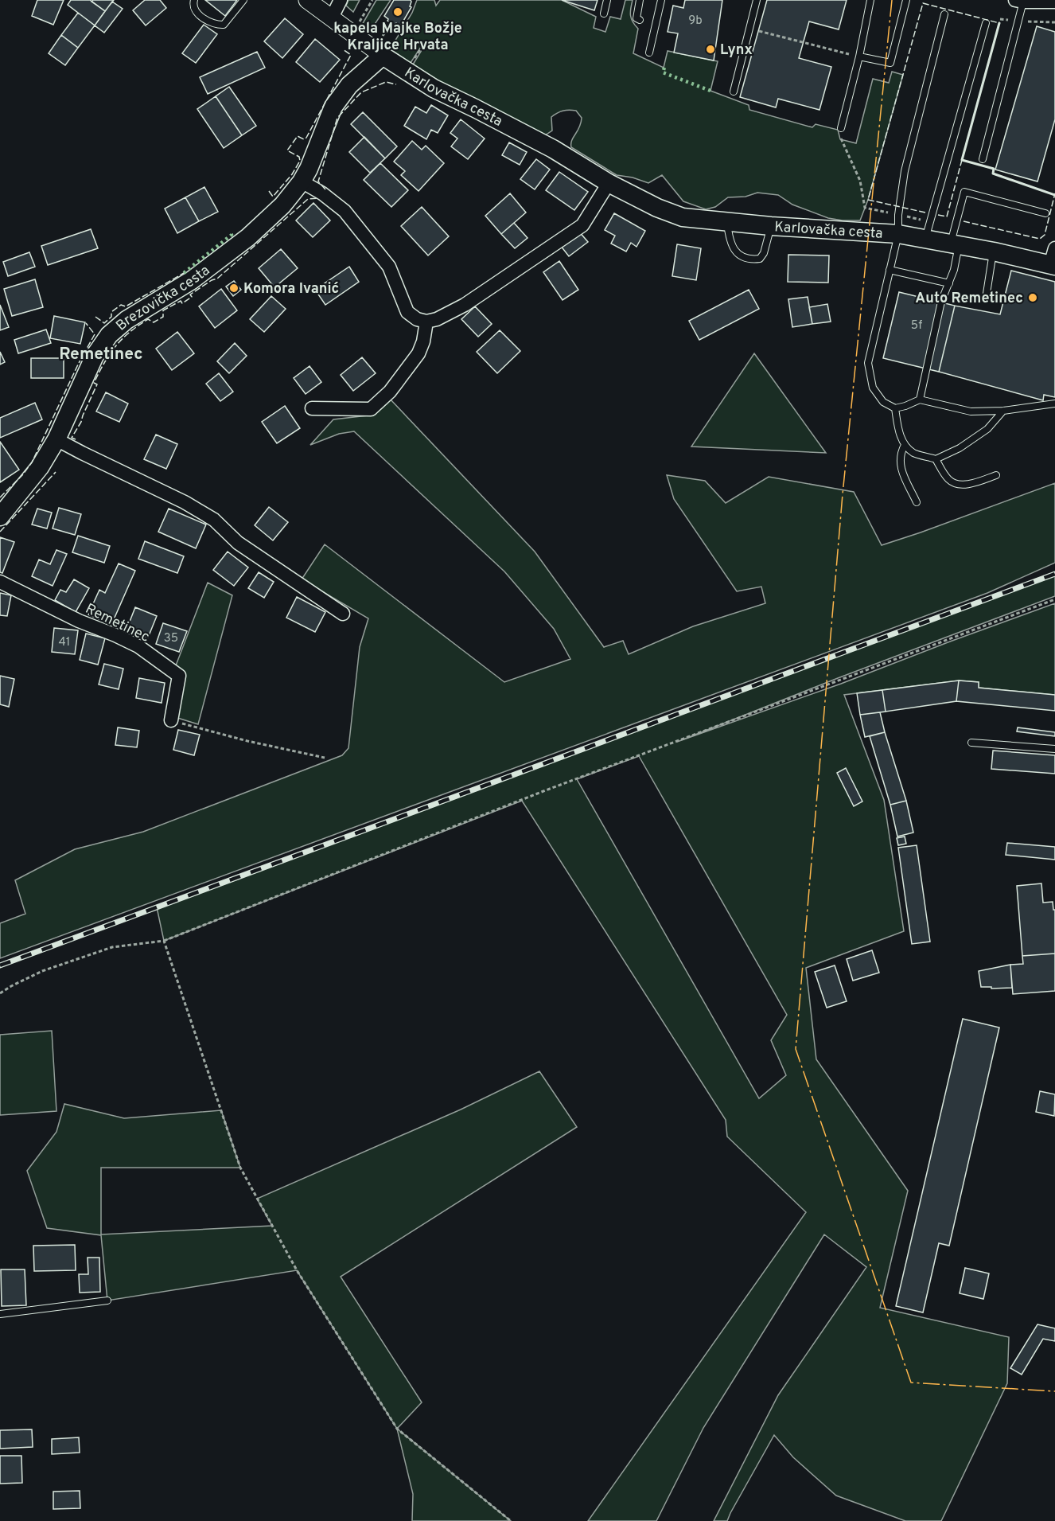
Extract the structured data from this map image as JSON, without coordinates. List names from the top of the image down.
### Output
{
  "streets": {
    "main road": ["Karlovačka cesta", "Brezovička cesta"],
    "street": ["Remetinec"]
  },
  "crossings": [
    ["Karlovačka cesta", "Brezovička cesta"]
  ],
  "districts": ["Remetinec"],
  "places": [
    "kapela Majke Božje Kraljice Hrvata",
    "Lynx",
    "Komora Ivanić",
    "Auto Remetinec"
  ],
  "house_numbers": [
    "9b",
    "5f",
    "35",
    "41"
  ]
}
